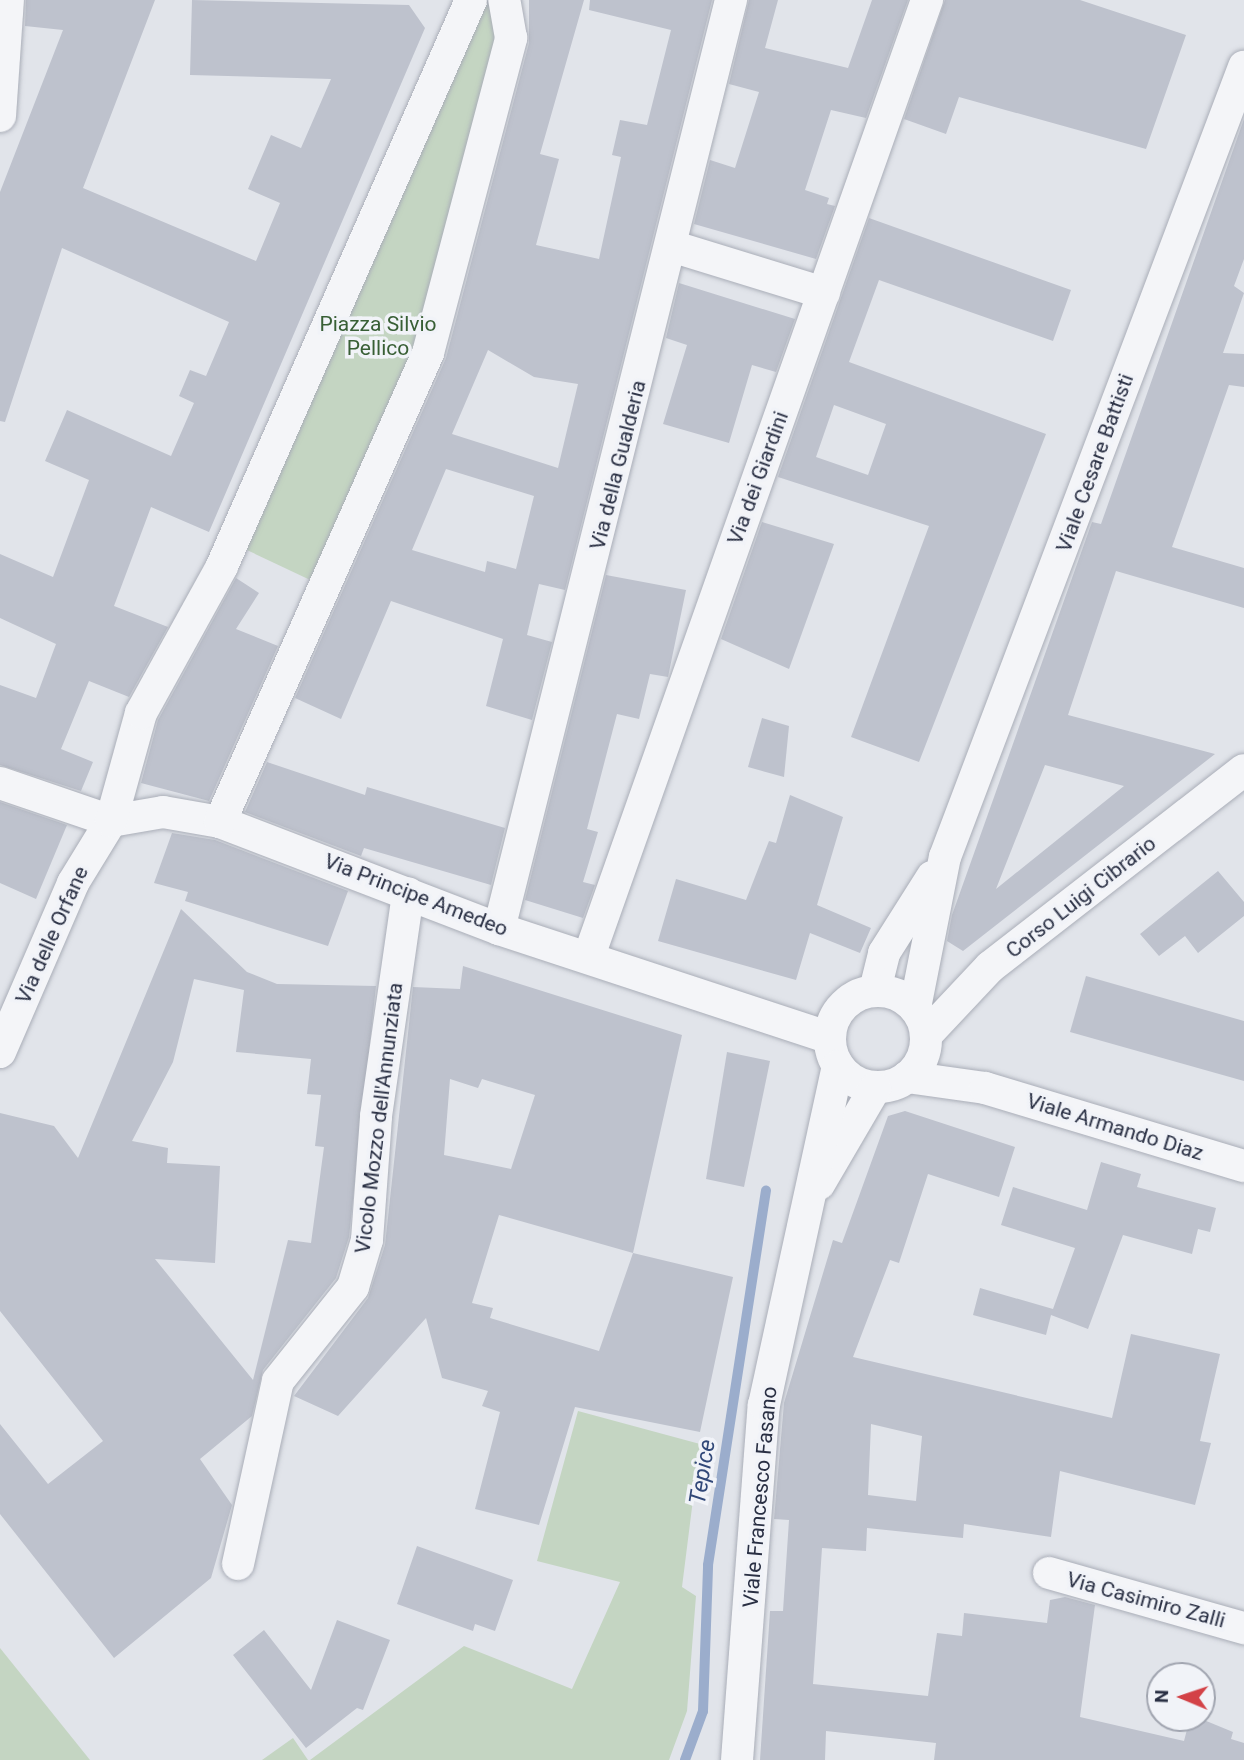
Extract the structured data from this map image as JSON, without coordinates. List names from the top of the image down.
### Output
{
  "streets": {
    "street": [
      "Viale Cesare Battisti",
      "Via della Gualderia",
      "Via dei Giardini",
      "Via Principe Amedeo",
      "Corso Luigi Cibrario",
      "Via delle Orfane",
      "Vicolo Mozzo dell'Annunziata",
      "Viale Armando Diaz",
      "Viale Francesco Fasano",
      "Via Casimiro Zalli"
    ]
  },
  "crossings": [
    ["Viale Cesare Battisti", "Via Principe Amedeo"],
    ["Viale Cesare Battisti", "Corso Luigi Cibrario"],
    ["Viale Cesare Battisti", "Viale Armando Diaz"],
    ["Viale Cesare Battisti", "Viale Francesco Fasano"],
    ["Via della Gualderia", "Via Principe Amedeo"],
    ["Via dei Giardini", "Via Principe Amedeo"],
    ["Via Principe Amedeo", "Corso Luigi Cibrario"],
    ["Via Principe Amedeo", "Via delle Orfane"],
    ["Via Principe Amedeo", "Vicolo Mozzo dell'Annunziata"],
    ["Via Principe Amedeo", "Viale Armando Diaz"],
    ["Via Principe Amedeo", "Viale Francesco Fasano"],
    ["Corso Luigi Cibrario", "Viale Armando Diaz"],
    ["Corso Luigi Cibrario", "Viale Francesco Fasano"],
    ["Viale Armando Diaz", "Viale Francesco Fasano"]
  ],
  "water": ["Tepice"],
  "parks": ["Piazza Silvio Pellico"],
  "north": "left"
}
